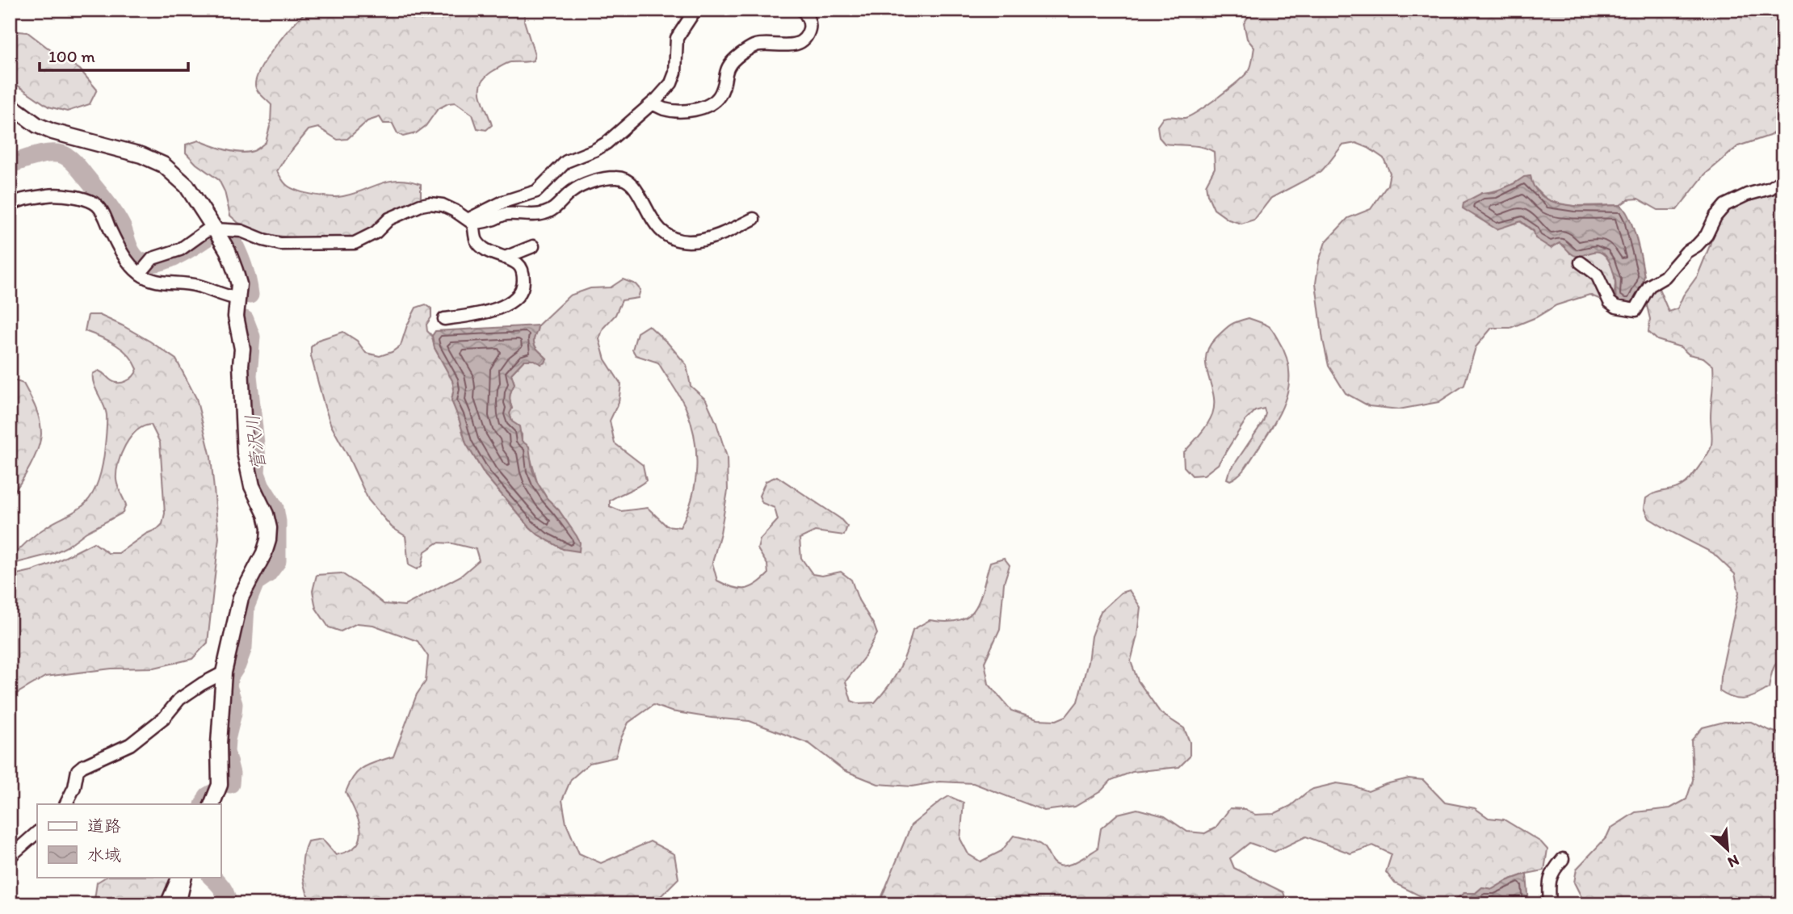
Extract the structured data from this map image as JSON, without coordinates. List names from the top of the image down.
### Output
{
  "water": ["菅沢川"],
  "legend": ["道路", "水域"],
  "scale_bar": "100 m",
  "north": "bottom right"
}
